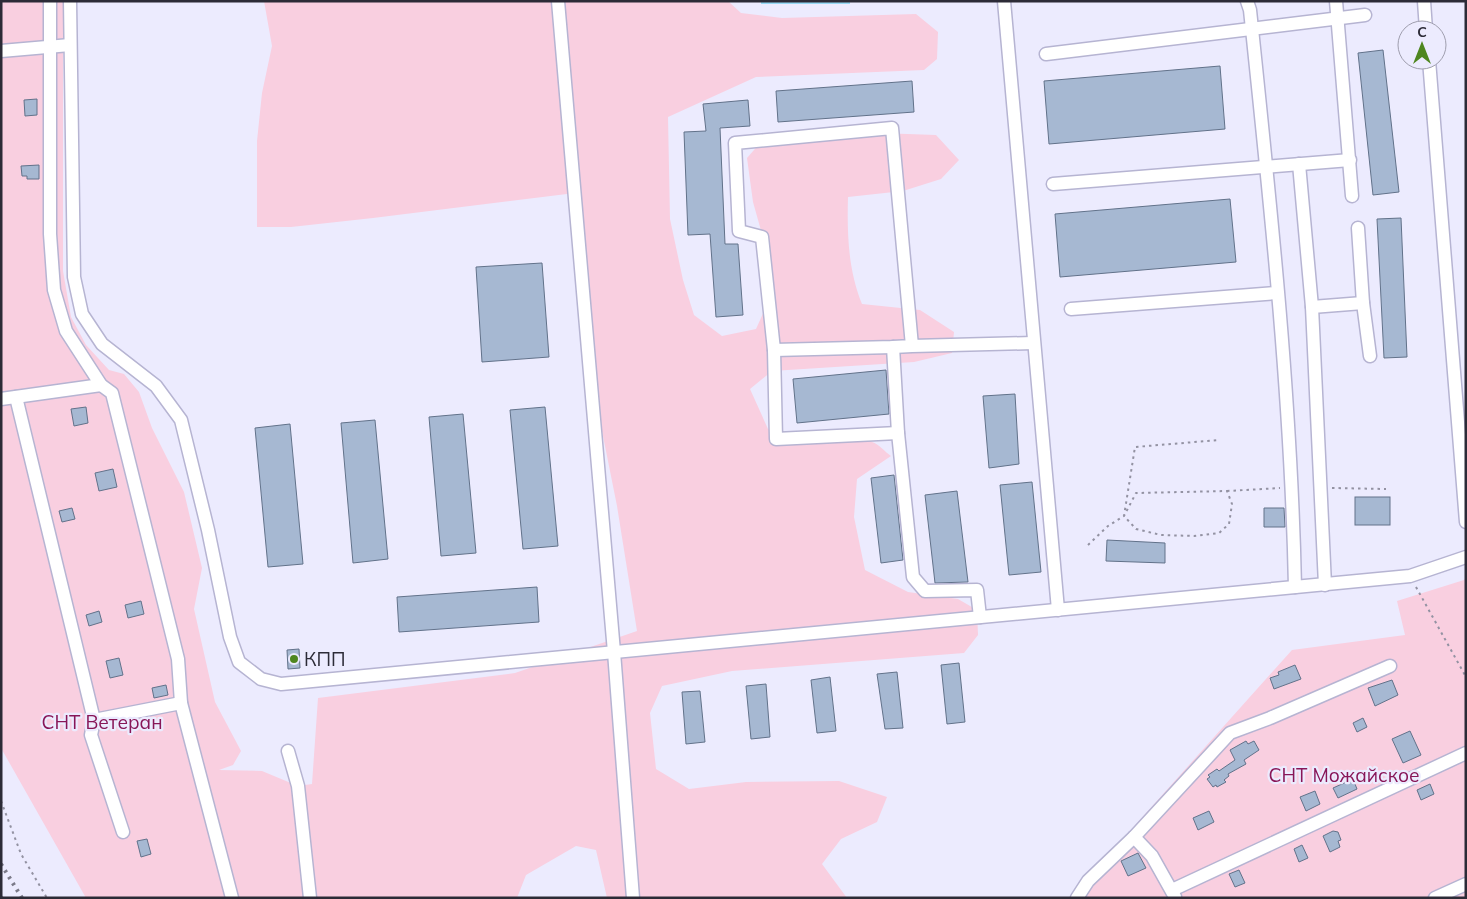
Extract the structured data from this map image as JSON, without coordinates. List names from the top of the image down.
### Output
{
  "parks": ["СНТ Ветеран", "СНТ Можайское"],
  "places": ["КПП"],
  "north": "top"
}
